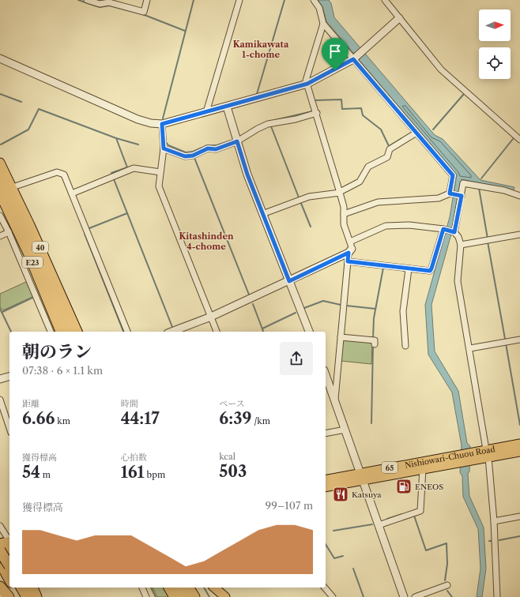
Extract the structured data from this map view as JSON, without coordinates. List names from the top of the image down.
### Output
{
  "streets": {
    "highway": ["E23"],
    "main road": ["40", "Nishiowari-Chuou Road", "65"]
  },
  "districts": ["Kamikawata 1-chome", "Kitashinden 4-chome"],
  "places": {
    "fuel station": ["ENEOS"],
    "restaurant": ["Katsuya"]
  },
  "north": "right",
  "page": {
    "heading": ["朝のラン", "07:38 · 6 × 1.1 km"],
    "stats": [
      ["距離", "6.66 km"],
      ["時間", "44:17"],
      ["ペース", "6:39 /km"],
      ["獲得標高", "54 m"],
      ["心拍数", "161 bpm"],
      ["kcal", "503"]
    ],
    "chart": ["獲得標高", "99–107 m"]
  }
}
